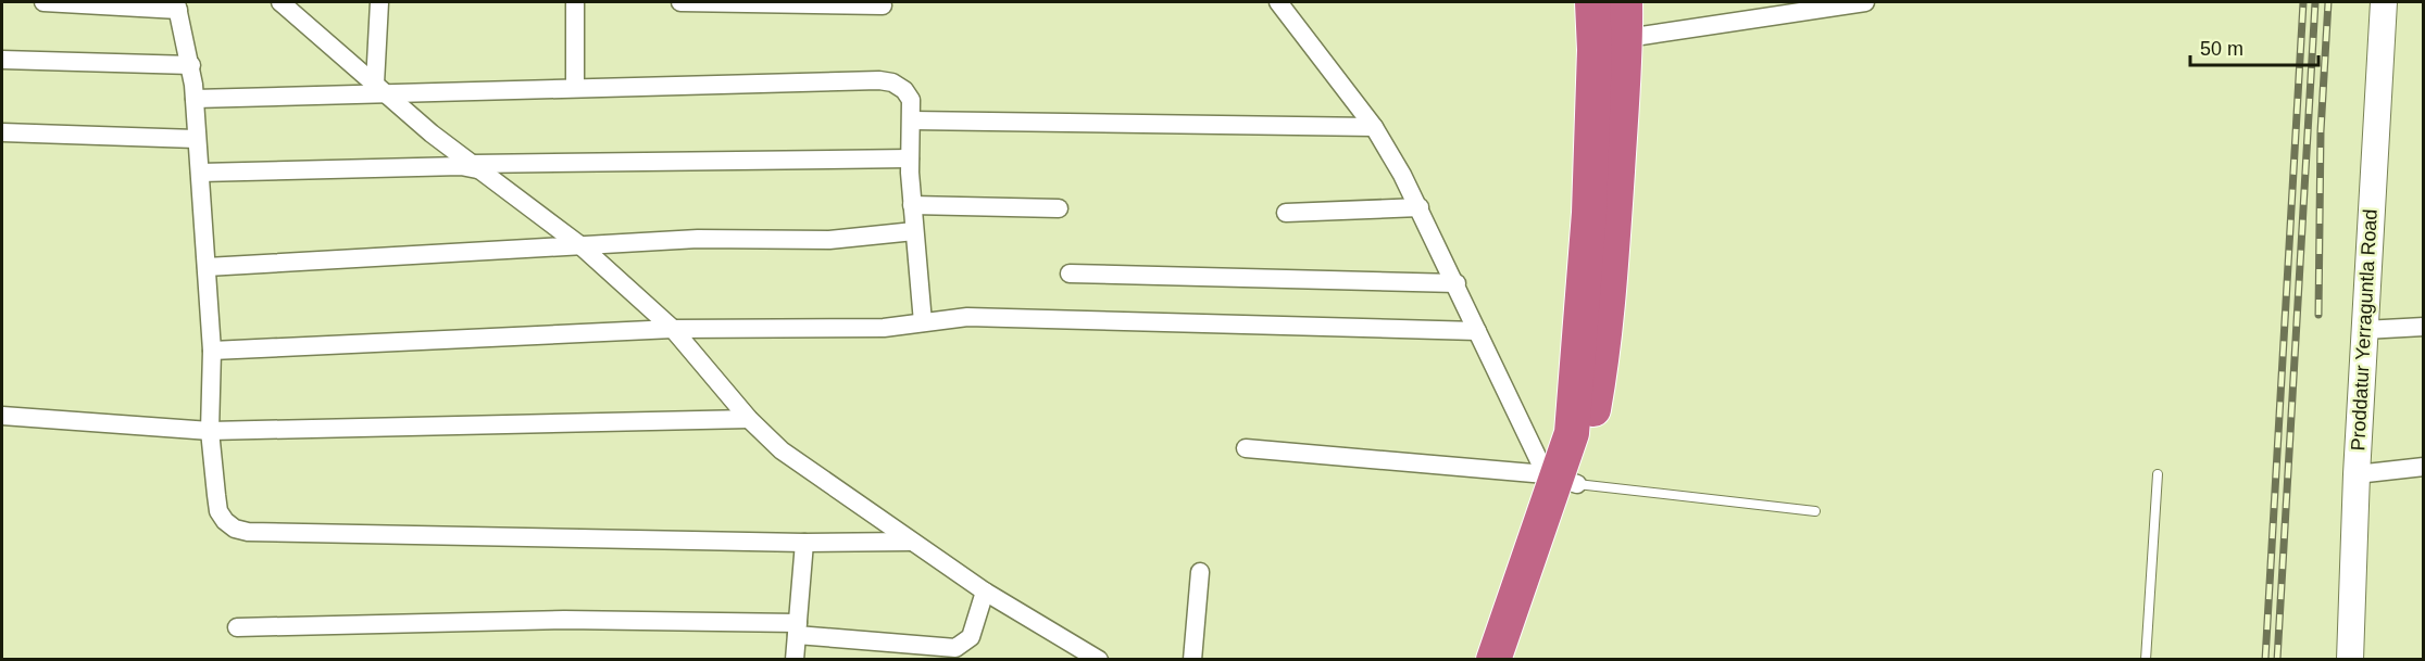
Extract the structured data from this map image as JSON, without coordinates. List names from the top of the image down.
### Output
{
  "streets": {
    "street": ["Proddatur Yerraguntla Road"]
  },
  "scale_bar": "50 m"
}
